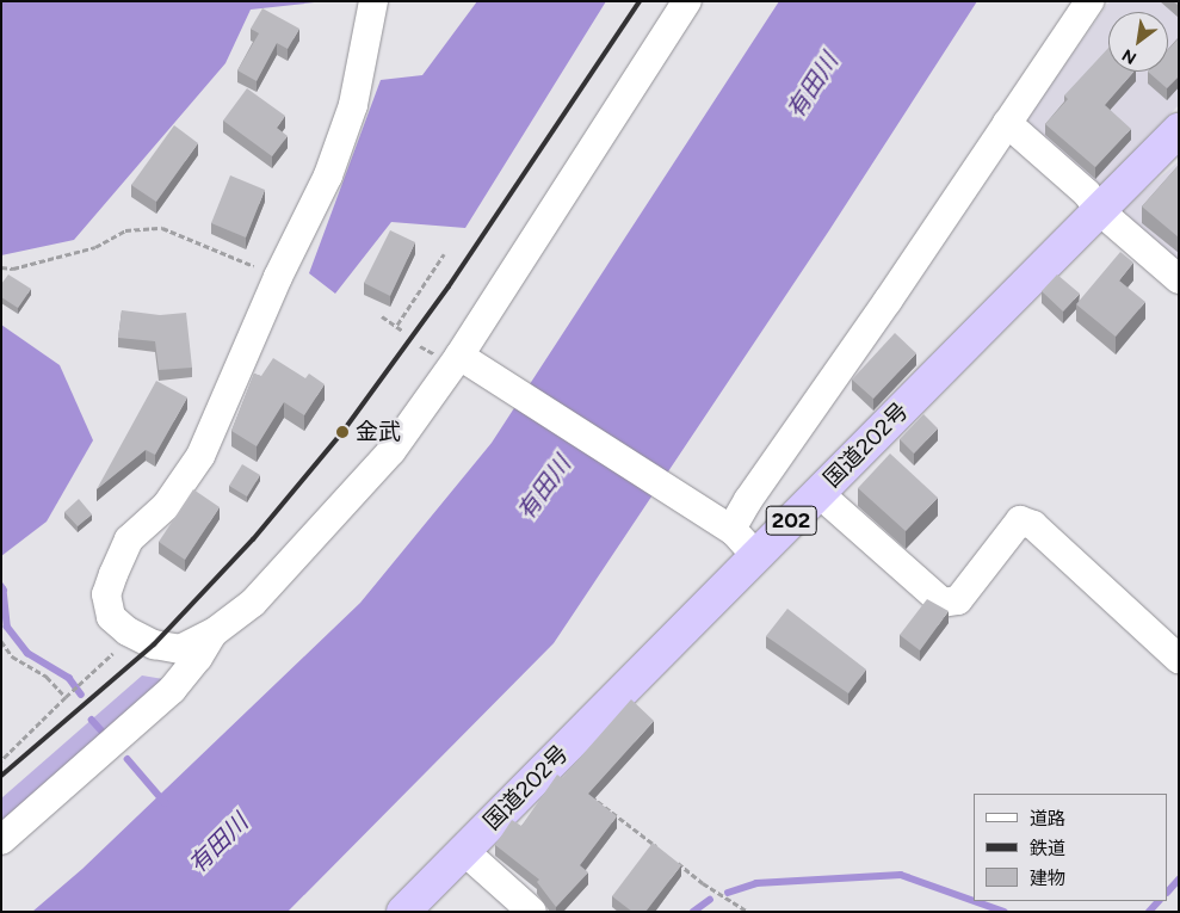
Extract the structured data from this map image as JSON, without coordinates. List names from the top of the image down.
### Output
{
  "streets": {
    "highway": ["国道202号", "202"]
  },
  "water": ["有田川"],
  "places": ["金武"],
  "legend": ["道路", "鉄道", "建物"],
  "north": "bottom left"
}
